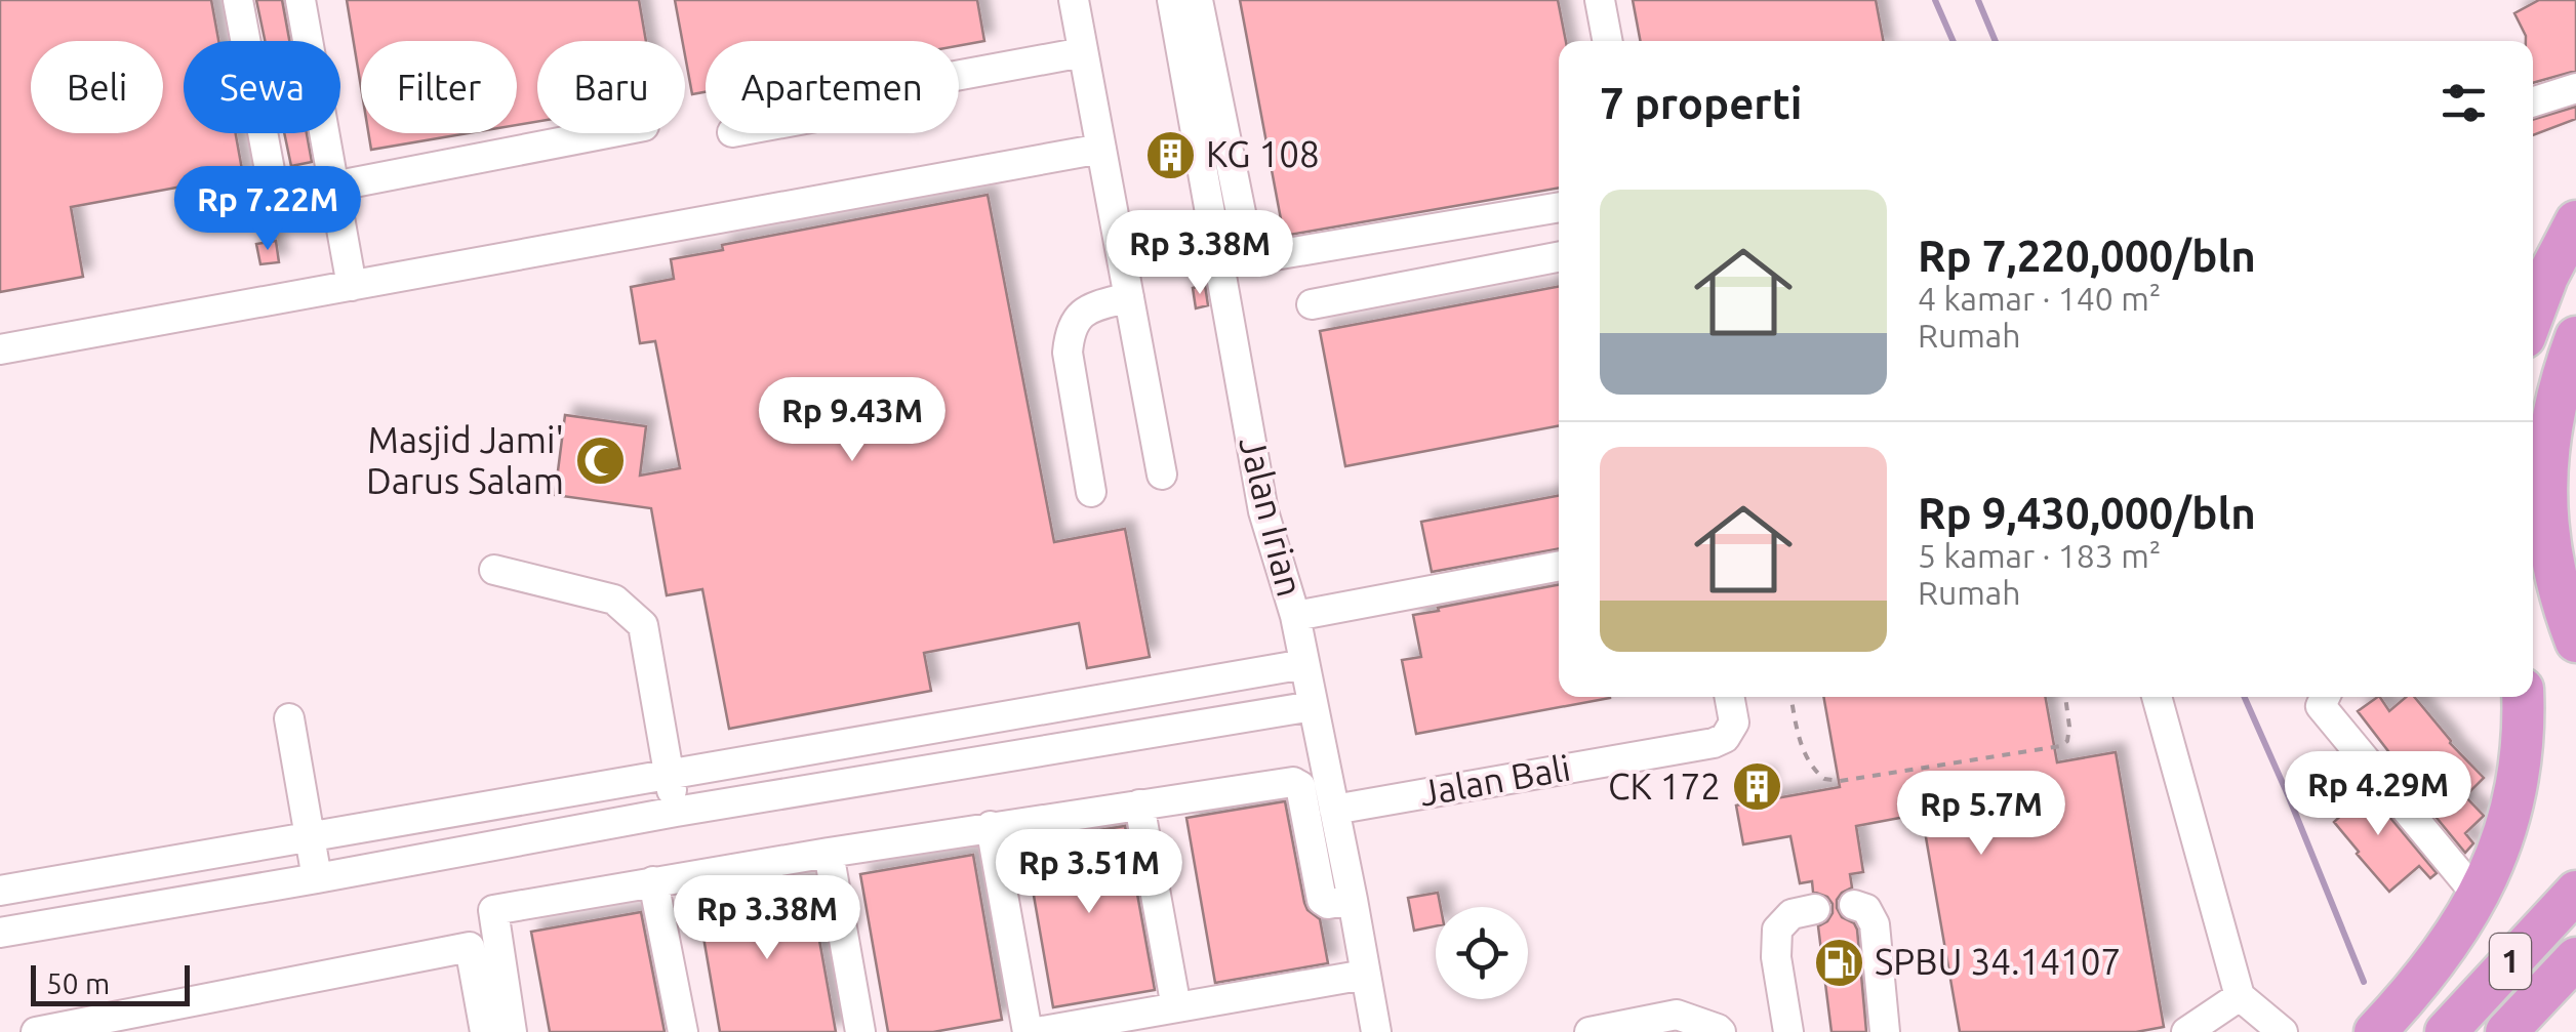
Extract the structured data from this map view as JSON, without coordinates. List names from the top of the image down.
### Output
{
  "streets": {
    "highway": ["1"],
    "lane": ["Jalan Irian", "Jalan Bali"]
  },
  "crossings": [
    ["Jalan Irian", "Jalan Bali"]
  ],
  "places": {
    "building": ["KG 108", "CK 172"],
    "mosque": ["Masjid Jami' Darus Salam"],
    "fuel station": ["SPBU 34.14107"]
  },
  "scale_bar": "50 m",
  "page": {
    "chip": [
      "Beli",
      "Sewa",
      "Filter",
      "Baru",
      "Apartemen"
    ],
    "heading": "7 properti",
    "list": [
      {
        "name": "Rp 7,220,000/bln",
        "note": "4 kamar · 140 m² · Rumah"
      },
      {
        "name": "Rp 9,430,000/bln",
        "note": "5 kamar · 183 m² · Rumah"
      }
    ],
    "price": [
      "Rp 7.22M",
      "Rp 3.38M",
      "Rp 9.43M",
      "Rp 4.29M",
      "Rp 5.7M",
      "Rp 3.51M",
      "Rp 3.38M"
    ],
    "scale": "50 m"
  }
}
